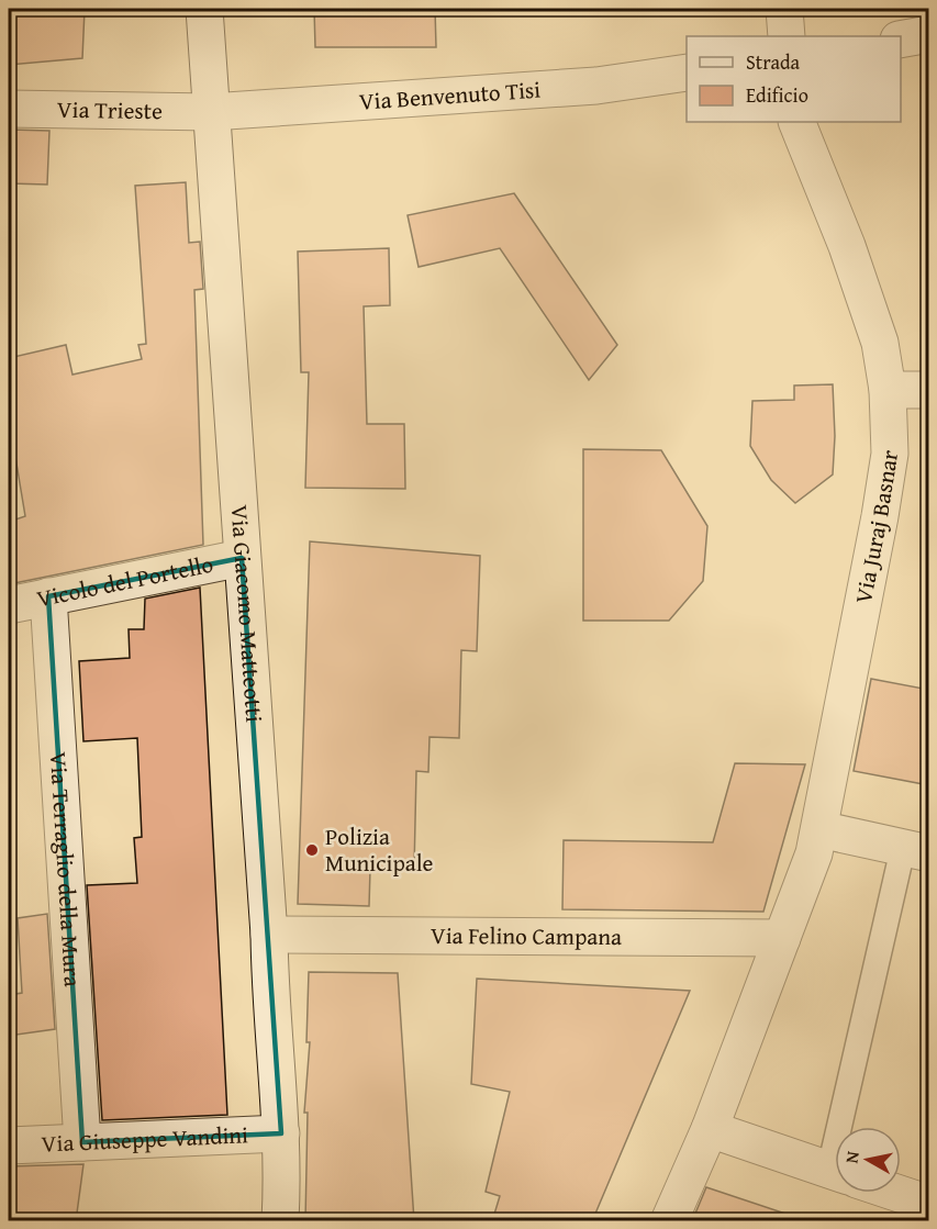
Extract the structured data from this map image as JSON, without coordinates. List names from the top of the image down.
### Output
{
  "streets": {
    "street": [
      "Via Benvenuto Tisi",
      "Via Trieste",
      "Via Juraj Basnar",
      "Vicolo del Portello",
      "Via Giacomo Matteotti",
      "Via Terraglio della Mura",
      "Via Felino Campana",
      "Via Giuseppe Vandini"
    ]
  },
  "crossings": [
    ["Via Benvenuto Tisi", "Via Trieste"],
    ["Via Benvenuto Tisi", "Via Giacomo Matteotti"],
    ["Via Trieste", "Via Giacomo Matteotti"],
    ["Via Juraj Basnar", "Via Felino Campana"],
    ["Vicolo del Portello", "Via Giacomo Matteotti"],
    ["Vicolo del Portello", "Via Terraglio della Mura"],
    ["Via Giacomo Matteotti", "Via Felino Campana"],
    ["Via Giacomo Matteotti", "Via Giuseppe Vandini"],
    ["Via Terraglio della Mura", "Via Giuseppe Vandini"]
  ],
  "places": ["Polizia Municipale"],
  "legend": ["Strada", "Edificio"],
  "north": "left"
}
